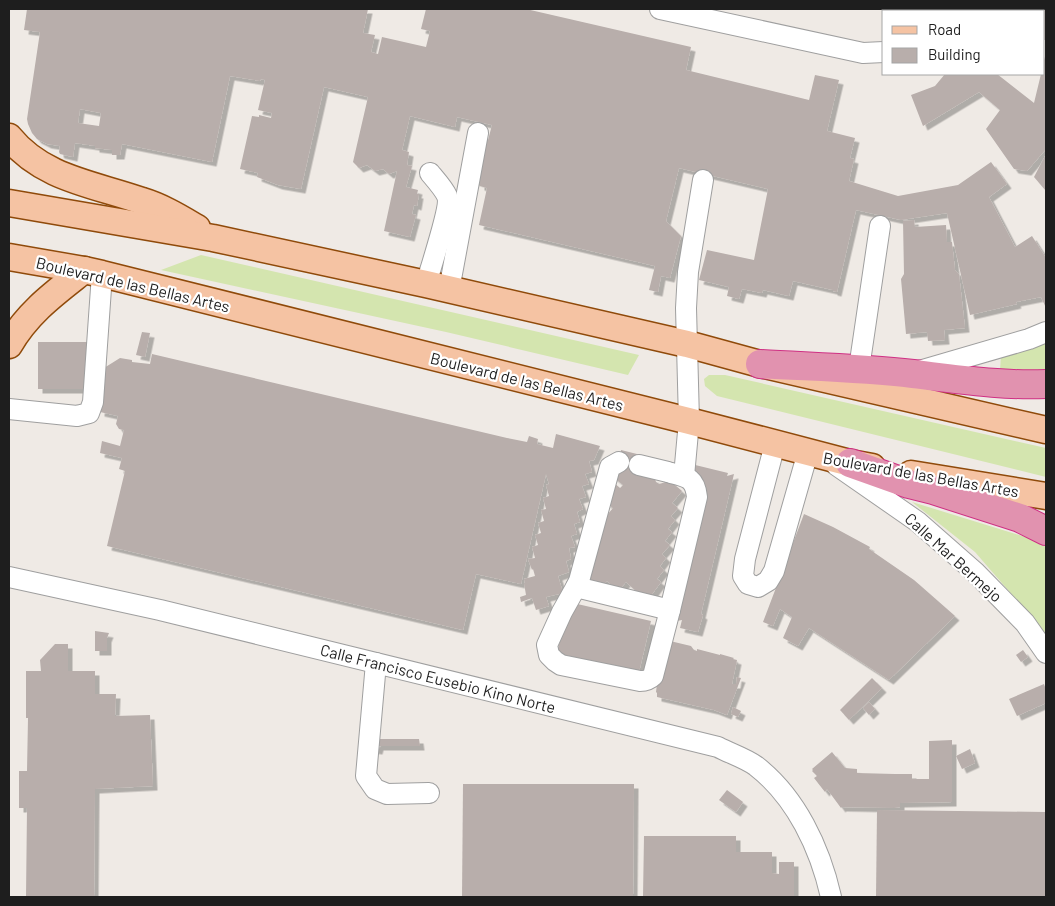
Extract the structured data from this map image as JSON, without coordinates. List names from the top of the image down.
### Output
{
  "streets": {
    "main road": ["Boulevard de las Bellas Artes"],
    "street": ["Calle Mar Bermejo", "Calle Francisco Eusebio Kino Norte"]
  },
  "crossings": [
    ["Boulevard de las Bellas Artes", "Calle Mar Bermejo"]
  ],
  "legend": ["Road", "Building"]
}
